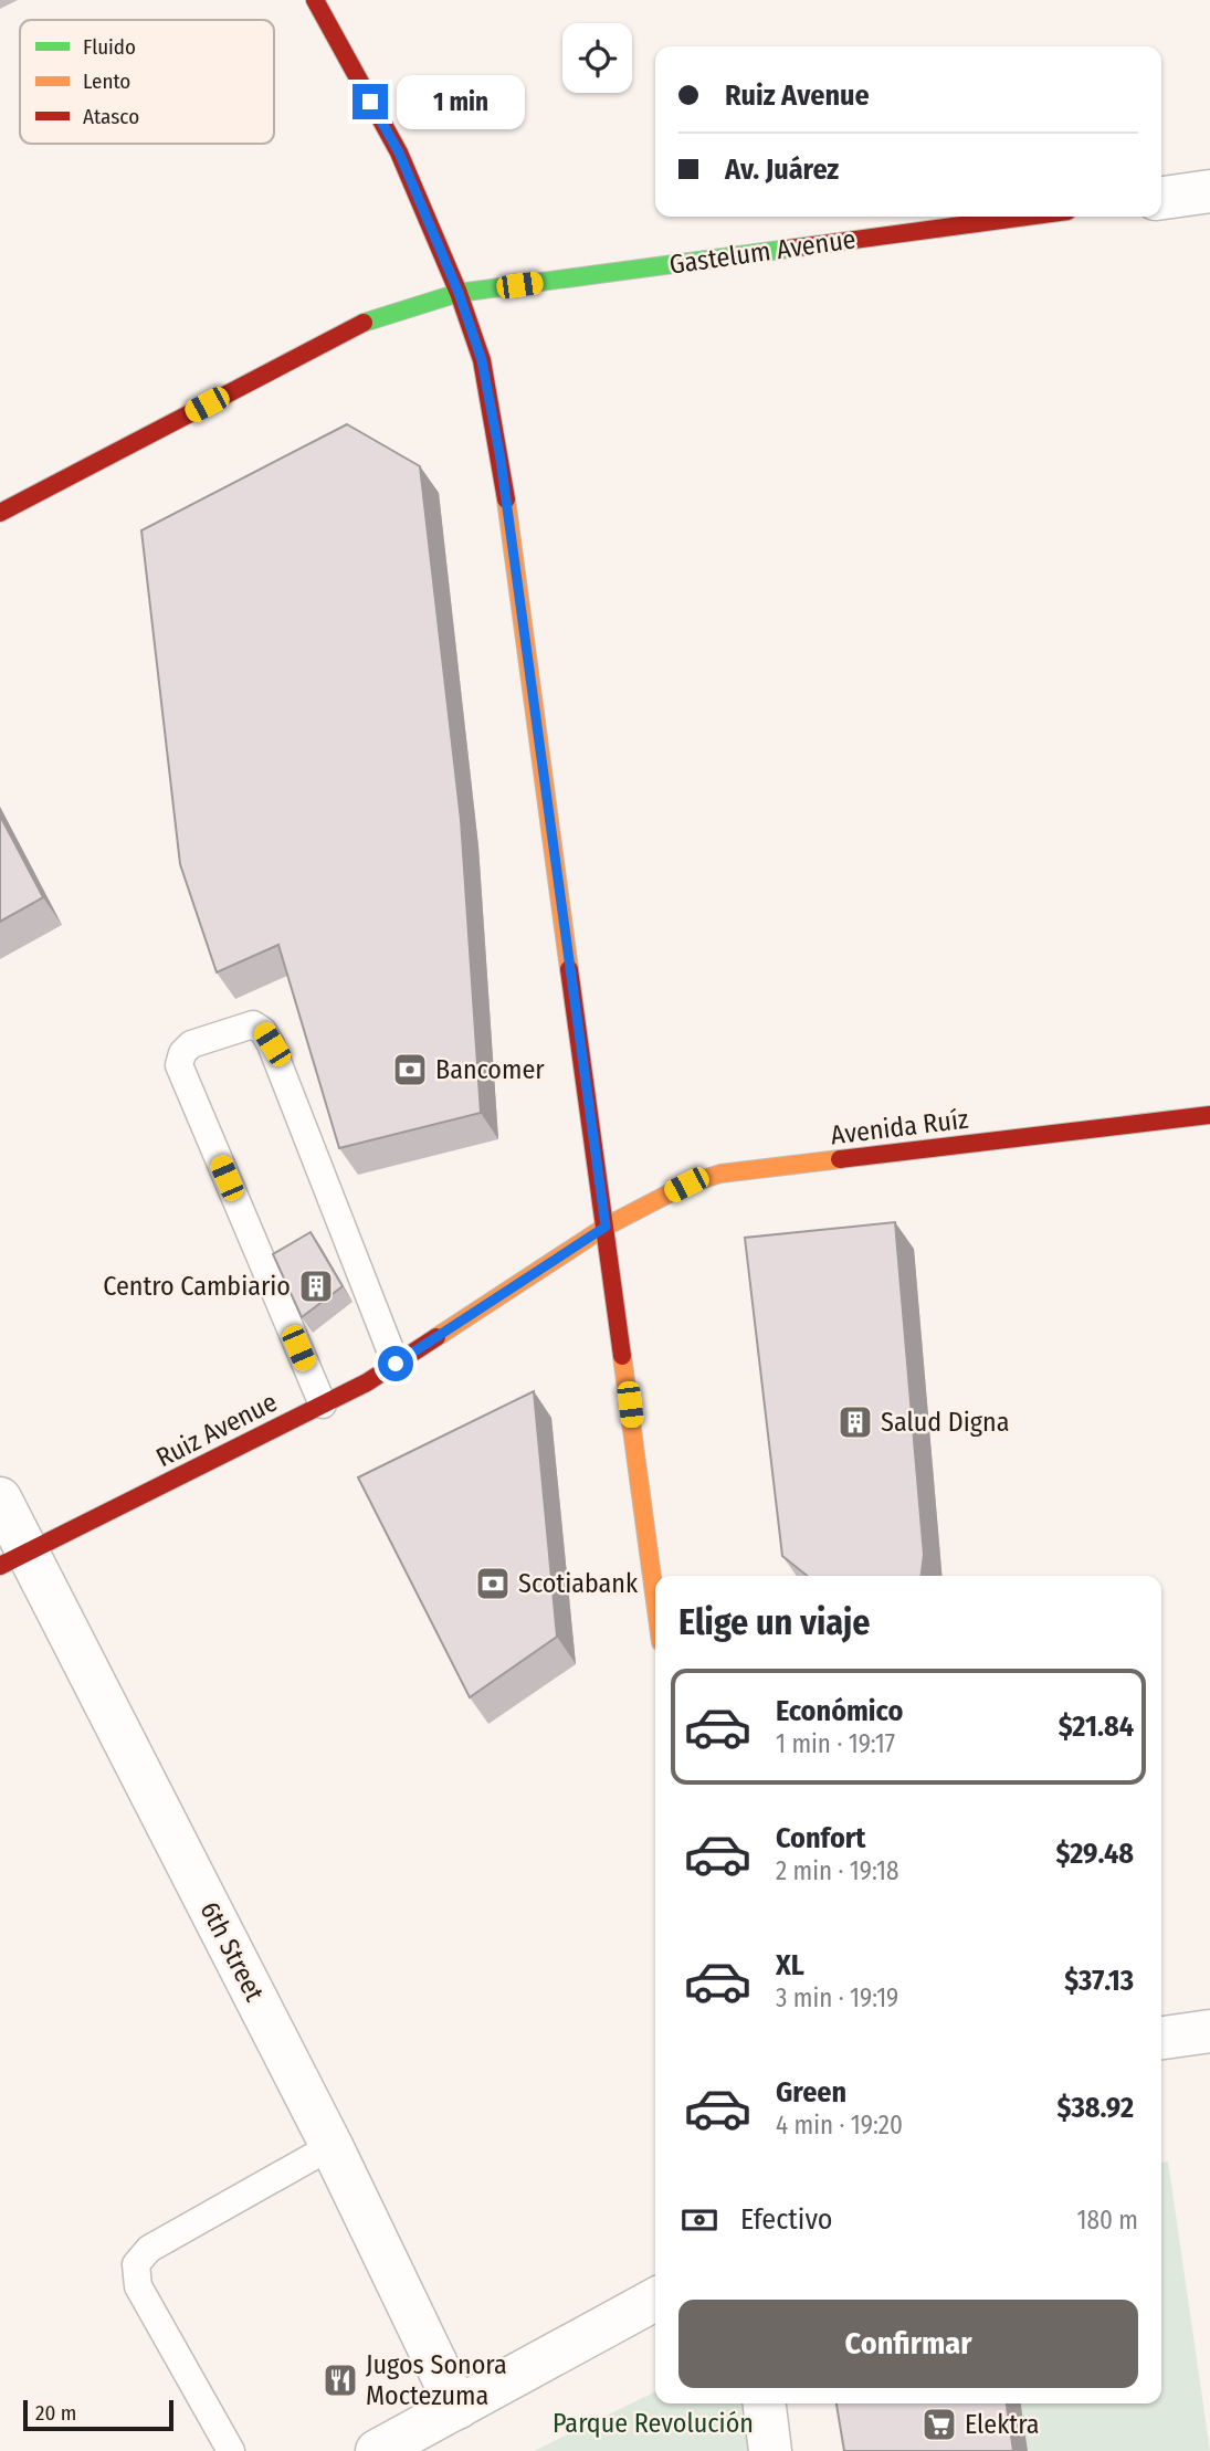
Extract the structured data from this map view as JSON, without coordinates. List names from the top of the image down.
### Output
{
  "streets": {
    "street": [
      "Gastelum Avenue",
      "Avenida Ruíz",
      "Ruiz Avenue",
      "6th Street"
    ]
  },
  "crossings": [
    ["Avenida Ruíz", "Ruiz Avenue"],
    ["Ruiz Avenue", "6th Street"]
  ],
  "parks": ["Parque Revolución"],
  "places": {
    "bank": ["Bancomer", "Scotiabank"],
    "building": ["Centro Cambiario", "Salud Digna"],
    "restaurant": ["Jugos Sonora Moctezuma"],
    "supermarket": ["Elektra"]
  },
  "legend": ["Fluido", "Lento", "Atasco"],
  "scale_bar": "20 m",
  "page": {
    "banner": ["Ruiz Avenue", "Av. Juárez"],
    "bubble": "1 min",
    "heading": "Elige un viaje",
    "list": [
      {
        "name": "Económico",
        "note": "1 min · 19:17",
        "value": "$21.84"
      },
      {
        "name": "Confort",
        "note": "2 min · 19:18",
        "value": "$29.48"
      },
      {
        "name": "XL",
        "note": "3 min · 19:19",
        "value": "$37.13"
      },
      {
        "name": "Green",
        "note": "4 min · 19:20",
        "value": "$38.92"
      }
    ],
    "pay": ["Efectivo", "180 m"],
    "buttons": "Confirmar",
    "scale": "20 m"
  }
}
